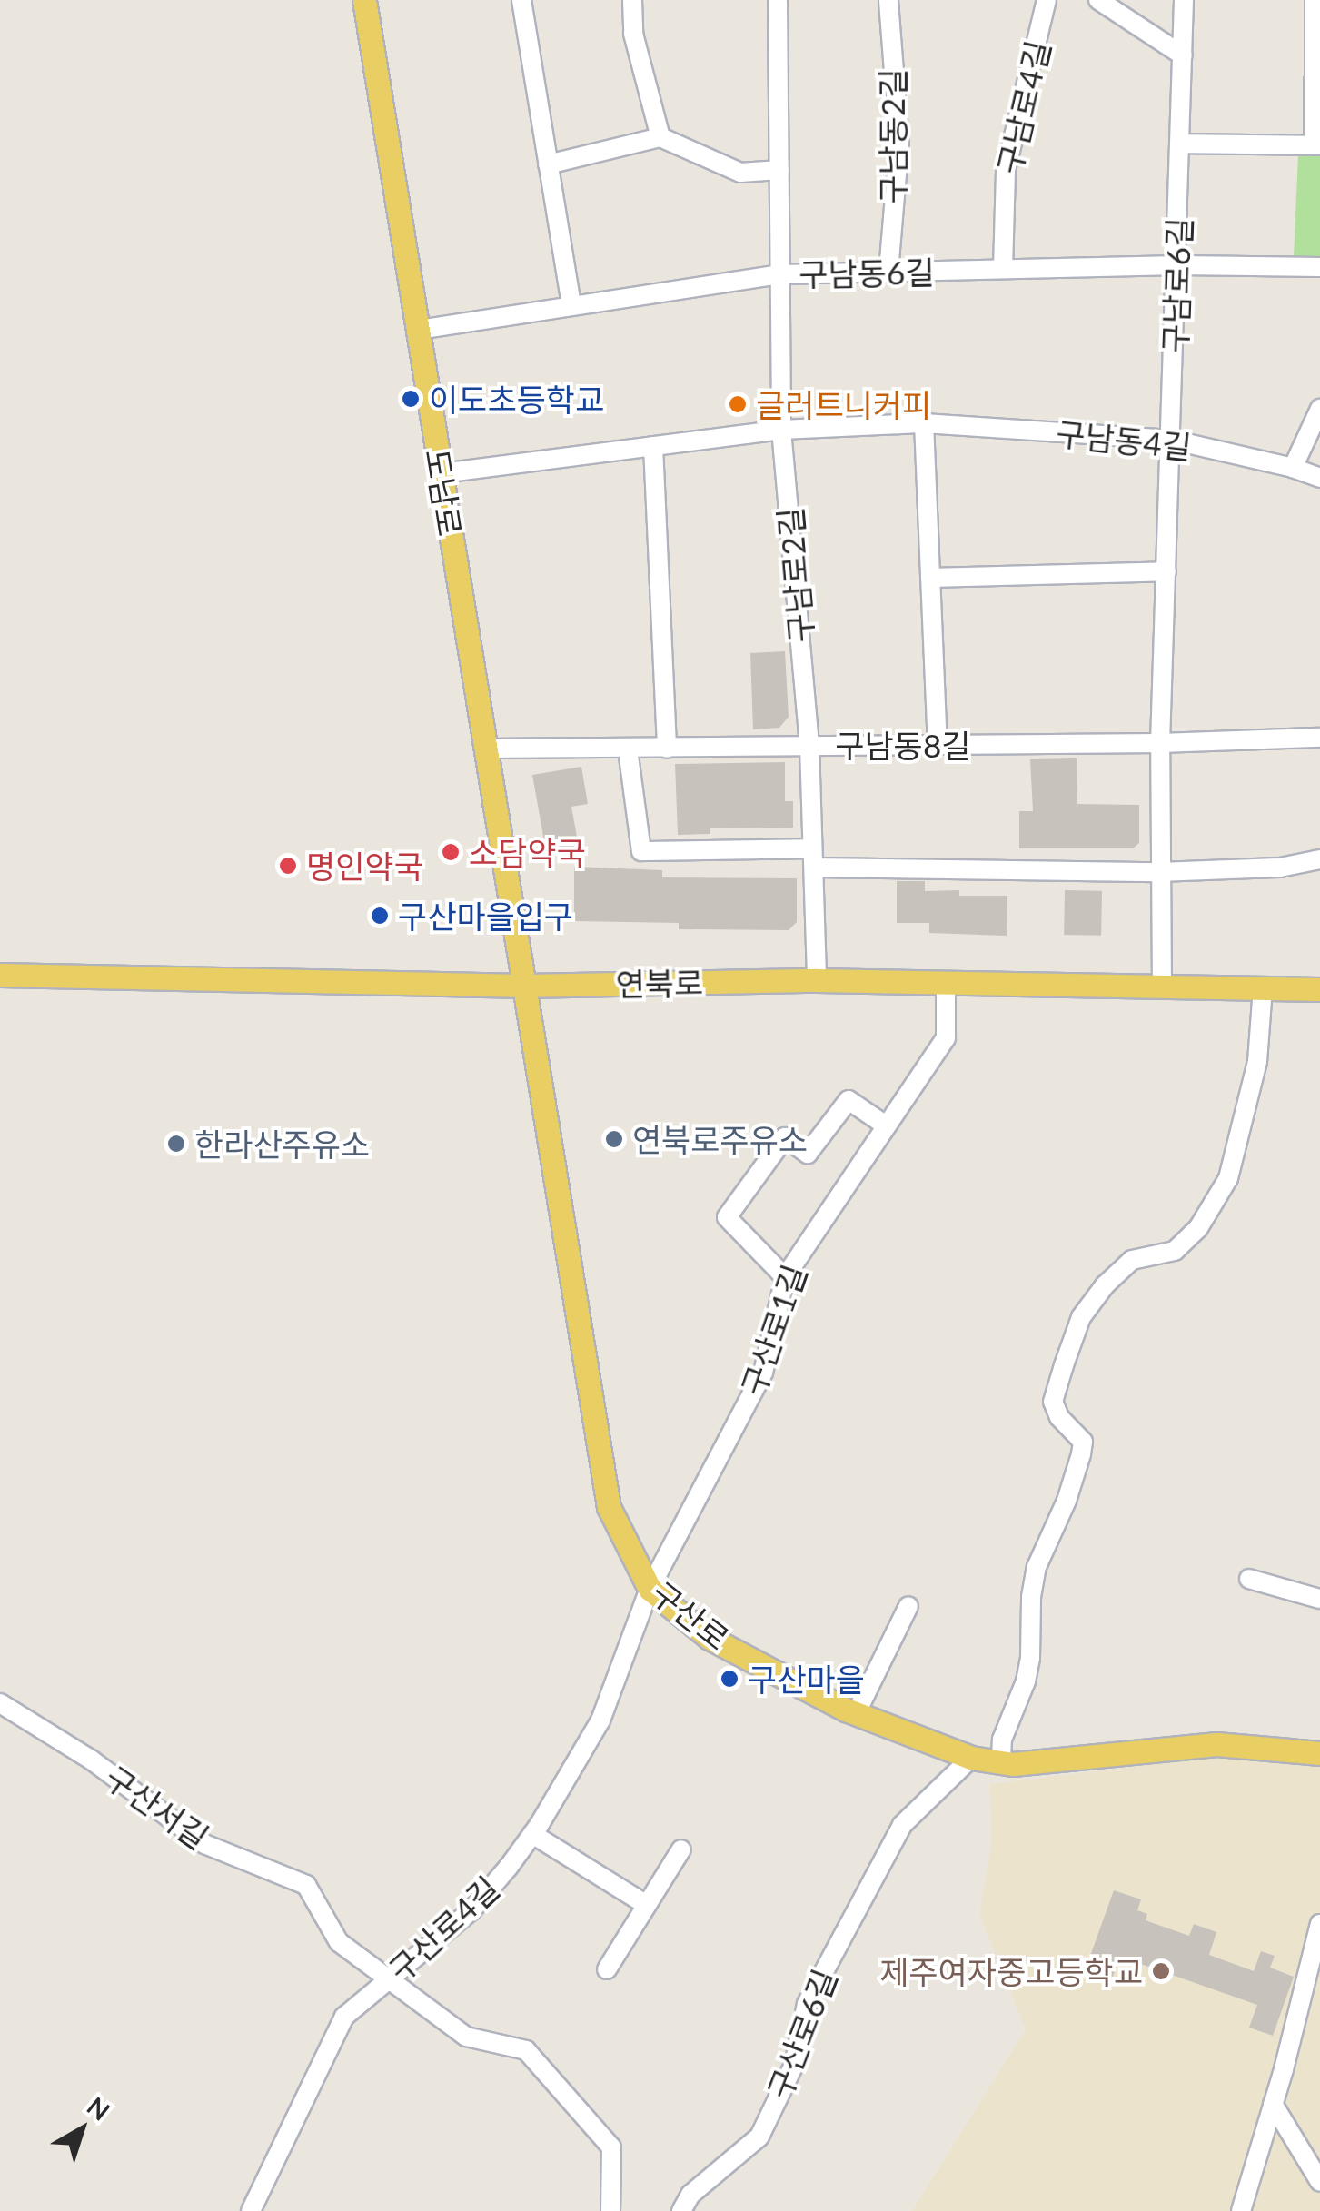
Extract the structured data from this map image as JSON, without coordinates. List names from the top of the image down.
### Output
{
  "streets": {
    "main road": ["도남로", "연북로", "구산로"],
    "street": [
      "구남로4길",
      "구남동2길",
      "구남동6길",
      "구남로6길",
      "구남동4길",
      "구남로2길",
      "구남동8길",
      "구산로1길",
      "구산서길",
      "구산로4길",
      "구산로6길"
    ]
  },
  "crossings": [
    ["구남로4길", "구남동6길"],
    ["구남동2길", "구남동6길"],
    ["구남동6길", "구남로6길"],
    ["구남동6길", "도남로"],
    ["구남동6길", "구남로2길"],
    ["구남로6길", "구남동4길"],
    ["구남로6길", "구남동8길"],
    ["구남로6길", "연북로"],
    ["구남동4길", "도남로"],
    ["구남동4길", "구남로2길"],
    ["도남로", "구남동8길"],
    ["도남로", "연북로"],
    ["도남로", "구산로"],
    ["구남로2길", "구남동8길"],
    ["구남로2길", "연북로"],
    ["연북로", "구산로1길"],
    ["연북로", "구산로"],
    ["구산로1길", "구산로"],
    ["구산로1길", "구산로4길"],
    ["구산로", "구산로4길"],
    ["구산로", "구산로6길"],
    ["구산서길", "구산로4길"]
  ],
  "places": [
    "이도초등학교",
    "글러트니커피",
    "소담약국",
    "명인약국",
    "구산마을입구",
    "연북로주유소",
    "한라산주유소",
    "구산마을",
    "제주여자중고등학교"
  ],
  "north": "top right"
}
